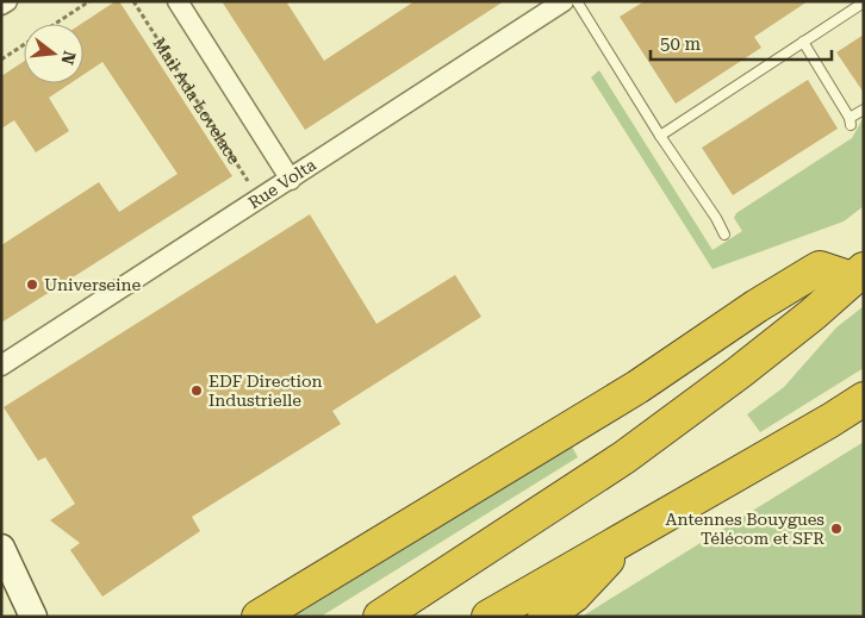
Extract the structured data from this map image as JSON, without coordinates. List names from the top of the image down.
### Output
{
  "streets": {
    "street": ["Rue Volta"],
    "path": ["Mail Ada Lovelace"]
  },
  "crossings": [
    ["Mail Ada Lovelace", "Rue Volta"]
  ],
  "places": ["Universeine", "EDF Direction Industrielle", "Antennes Bouygues Télécom et SFR"],
  "scale_bar": "50 m",
  "north": "right"
}
